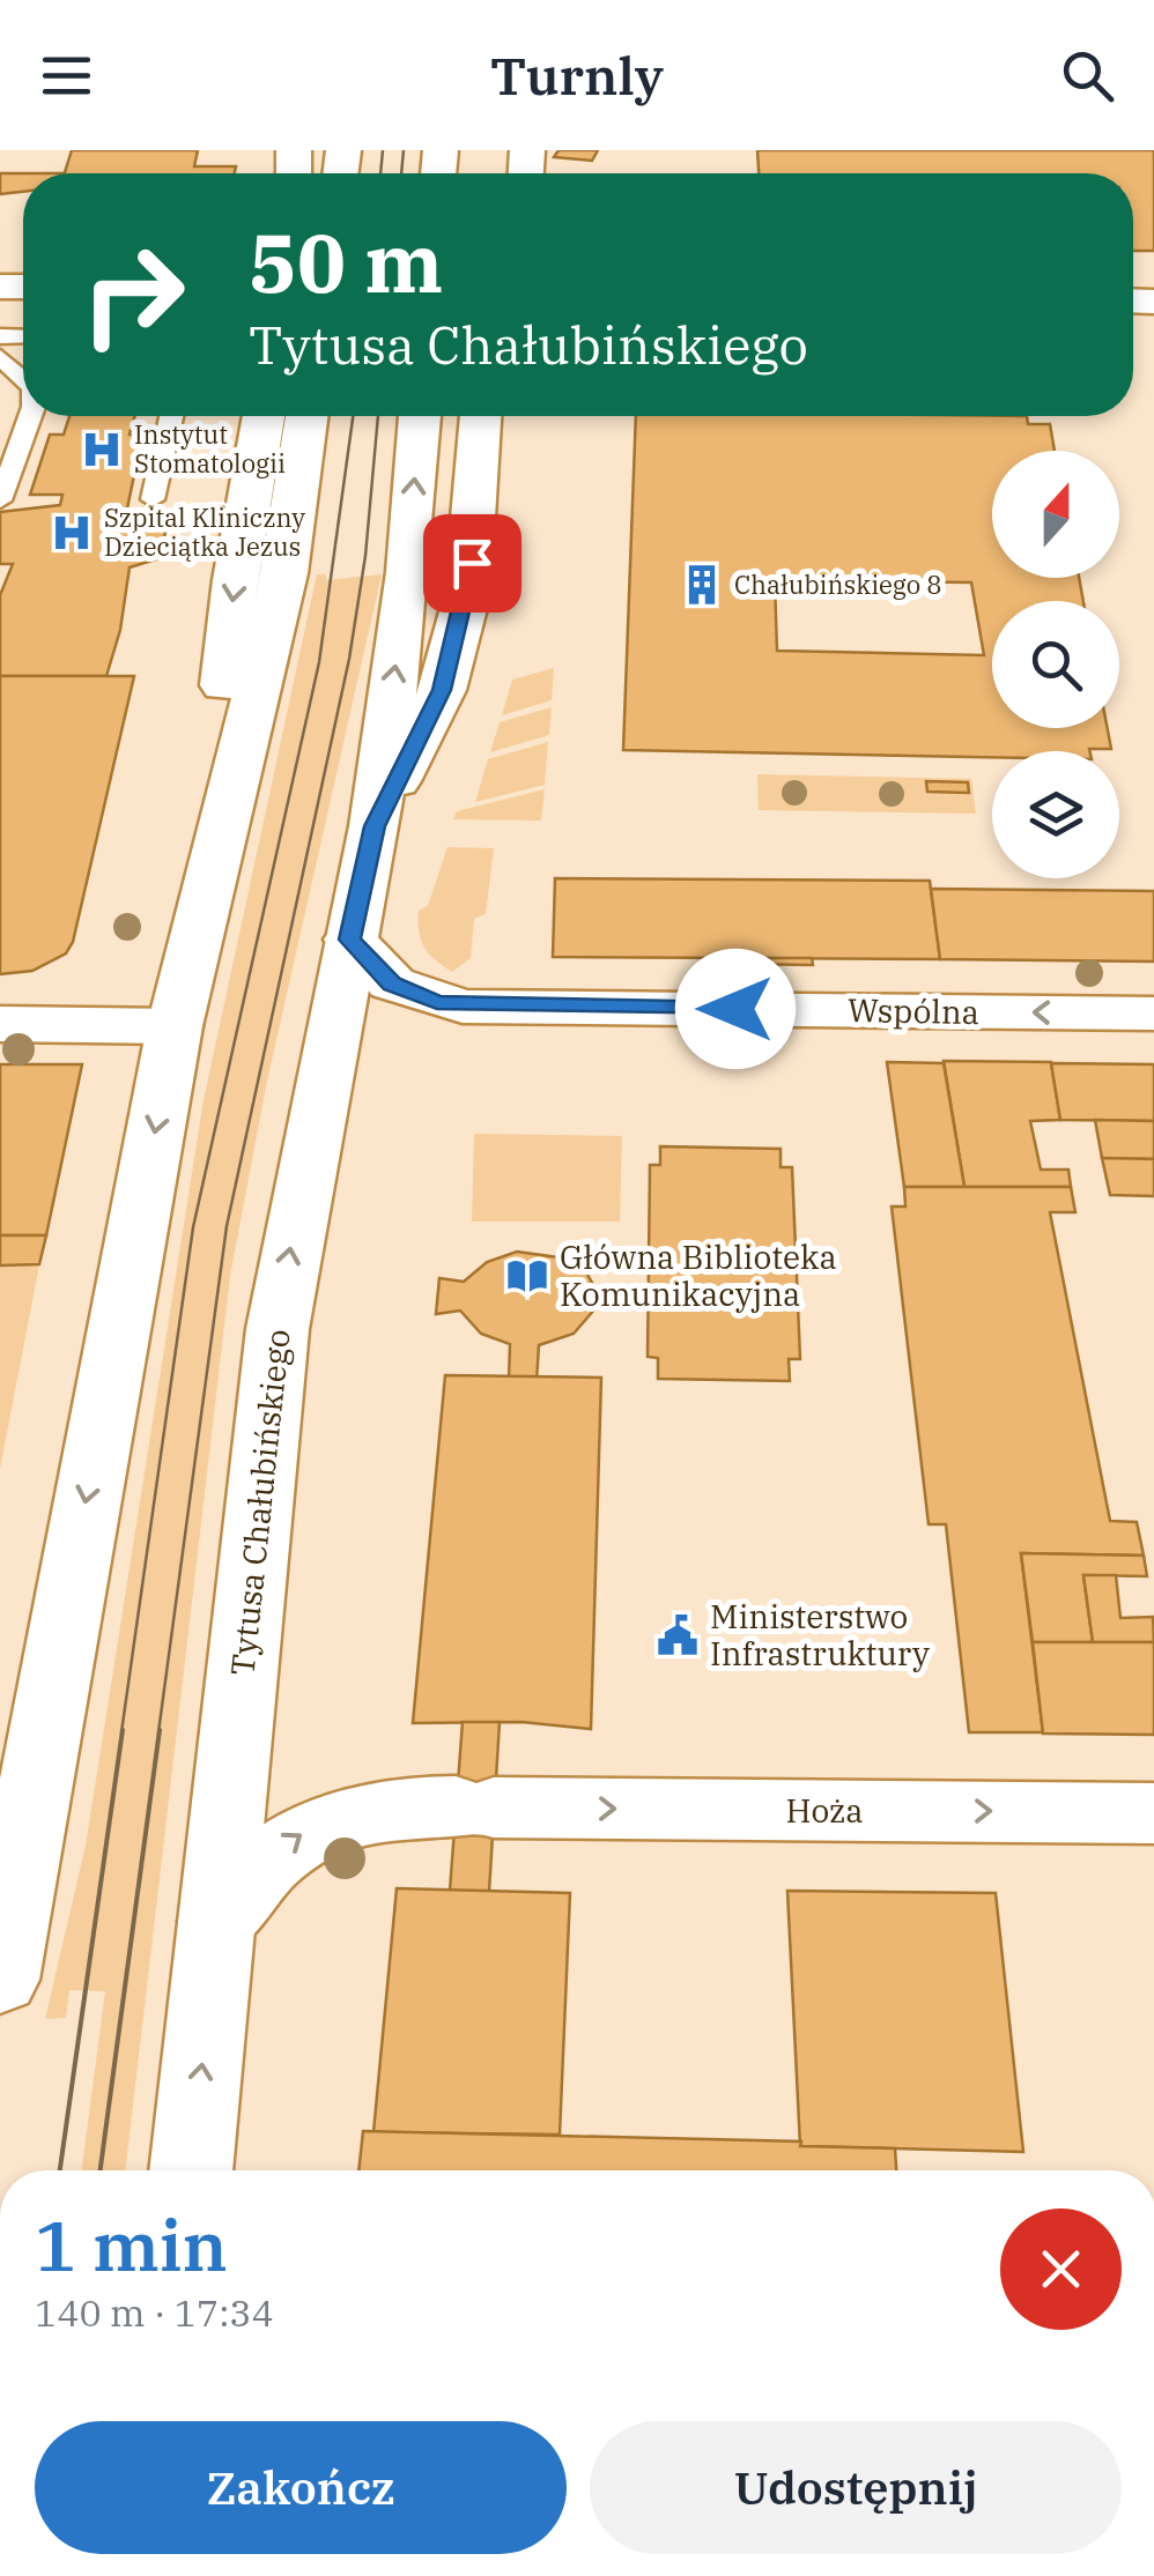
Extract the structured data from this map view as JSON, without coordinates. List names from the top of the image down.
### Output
{
  "streets": {
    "main road": ["Wspólna", "Tytusa Chałubińskiego", "Hoża"]
  },
  "crossings": [
    ["Wspólna", "Tytusa Chałubińskiego"],
    ["Tytusa Chałubińskiego", "Hoża"]
  ],
  "one_way": ["Wspólna", "Hoża"],
  "places": {
    "hospital": ["Instytut Stomatologii", "Szpital Kliniczny Dzieciątka Jezus"],
    "building": ["Chałubińskiego 8"],
    "library": ["Główna Biblioteka Komunikacyjna"],
    "public building": ["Ministerstwo Infrastruktury"]
  },
  "north": "top",
  "page": {
    "header": "Turnly",
    "turn": ["50 m", "Tytusa Chałubińskiego"],
    "heading": ["1 min", "140 m · 17:34"],
    "buttons": ["Zakończ", "Udostępnij"]
  }
}
